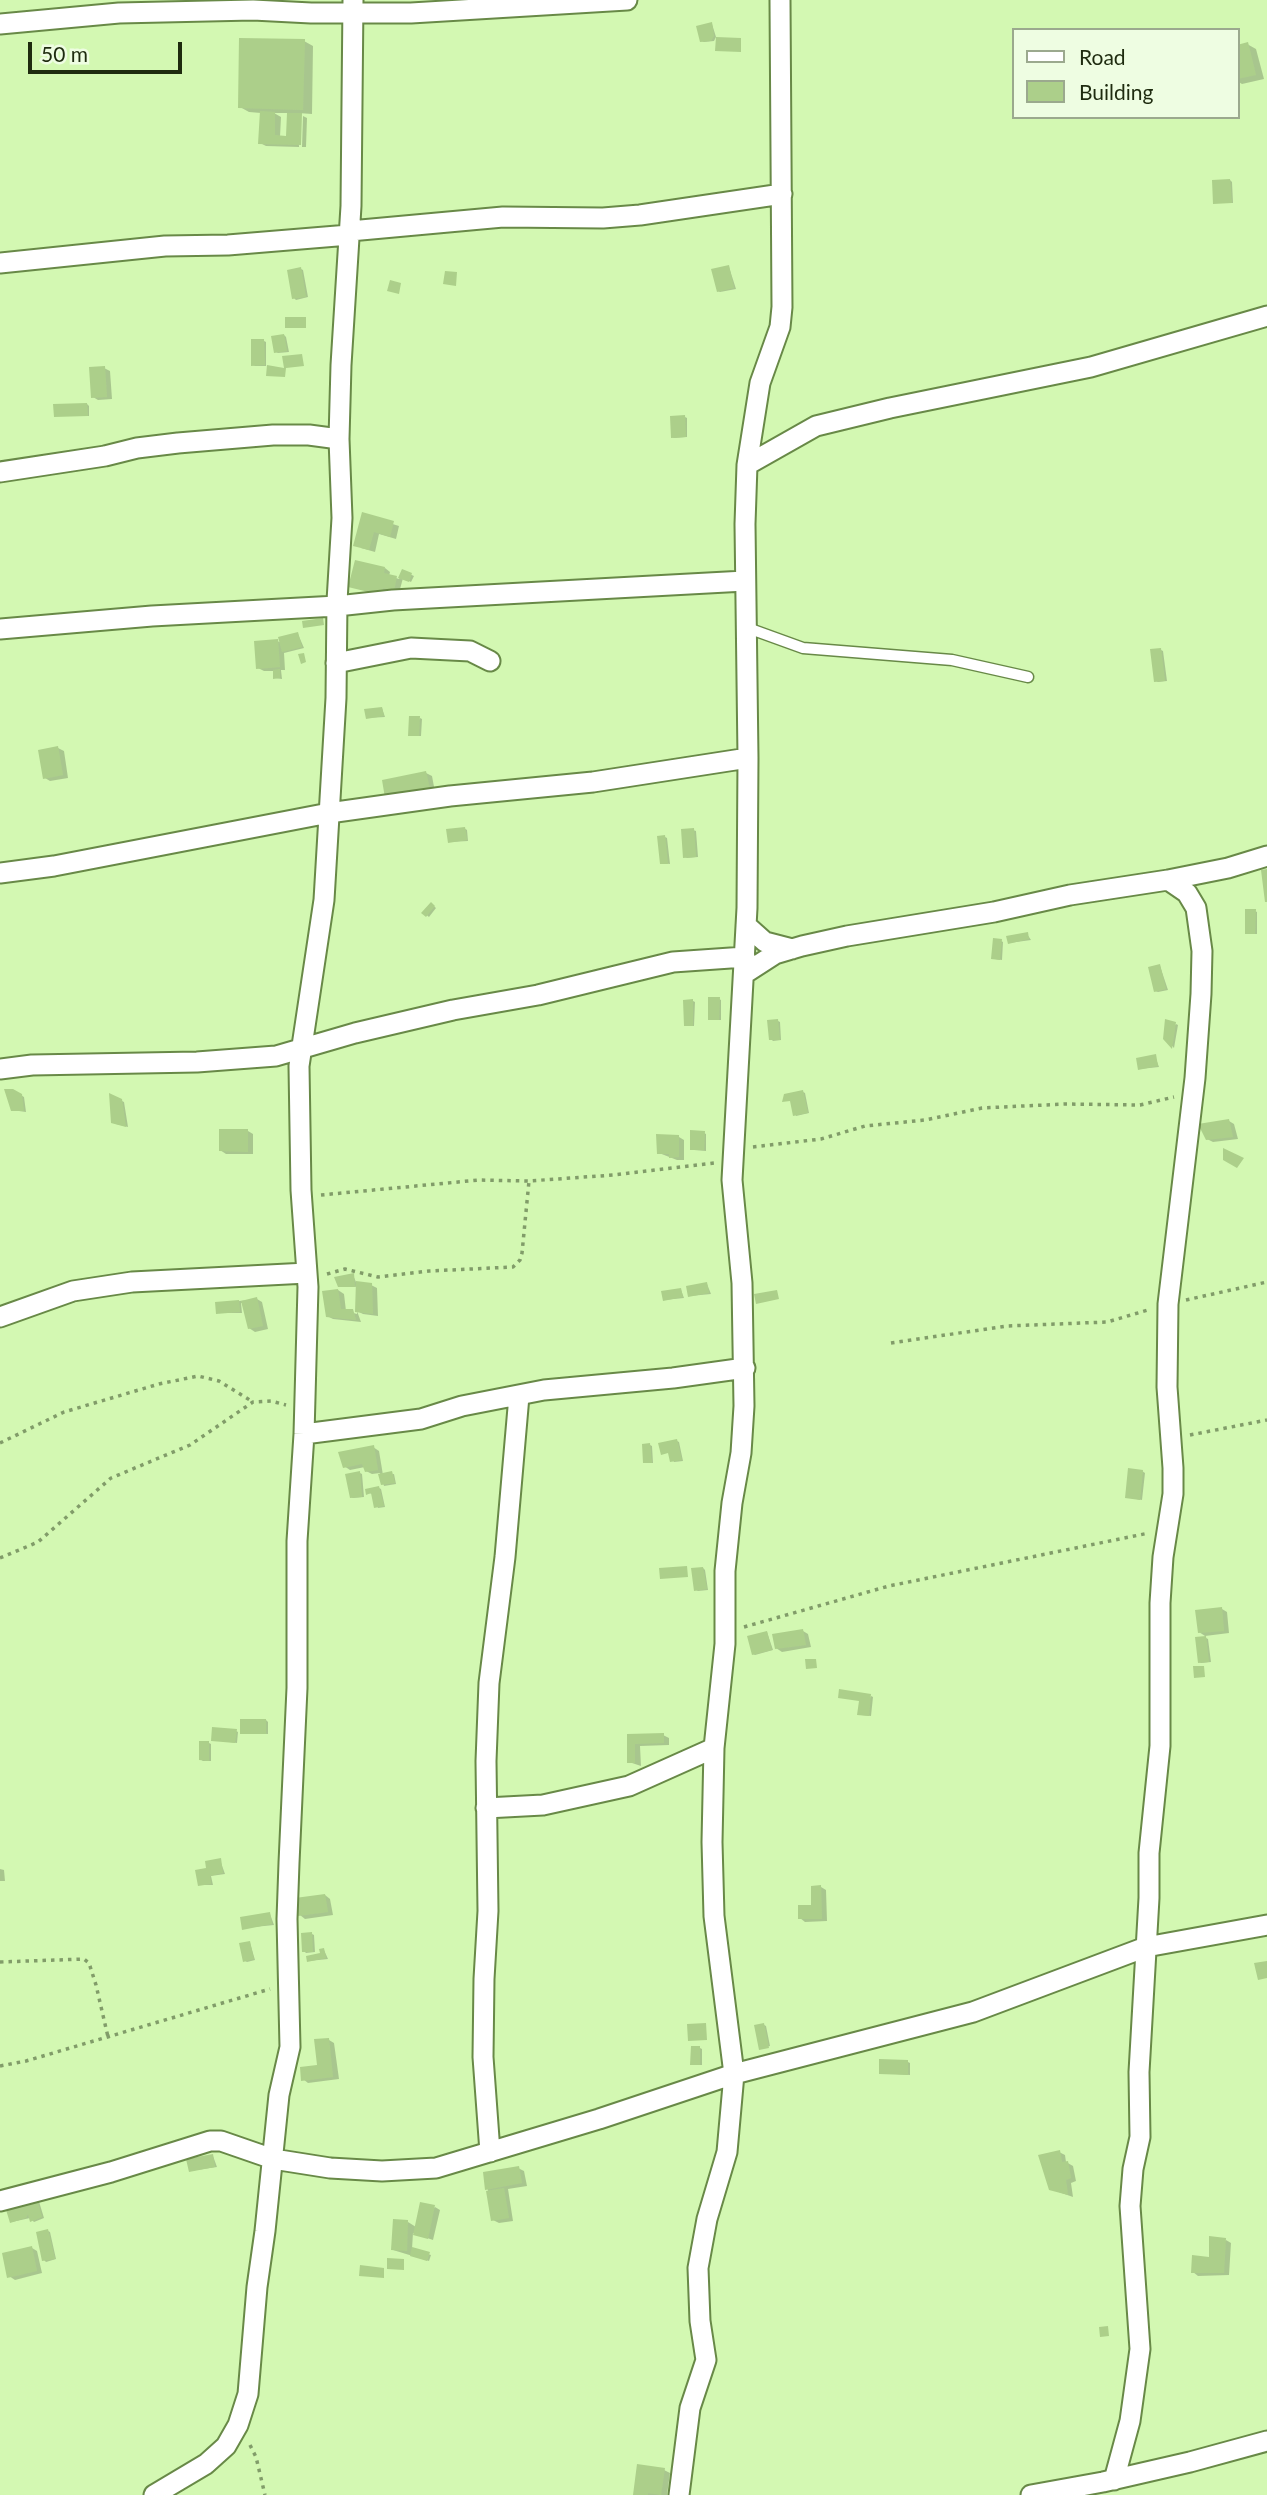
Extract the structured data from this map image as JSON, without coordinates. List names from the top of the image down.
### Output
{
  "legend": ["Road", "Building"],
  "scale_bar": "50 m"
}
